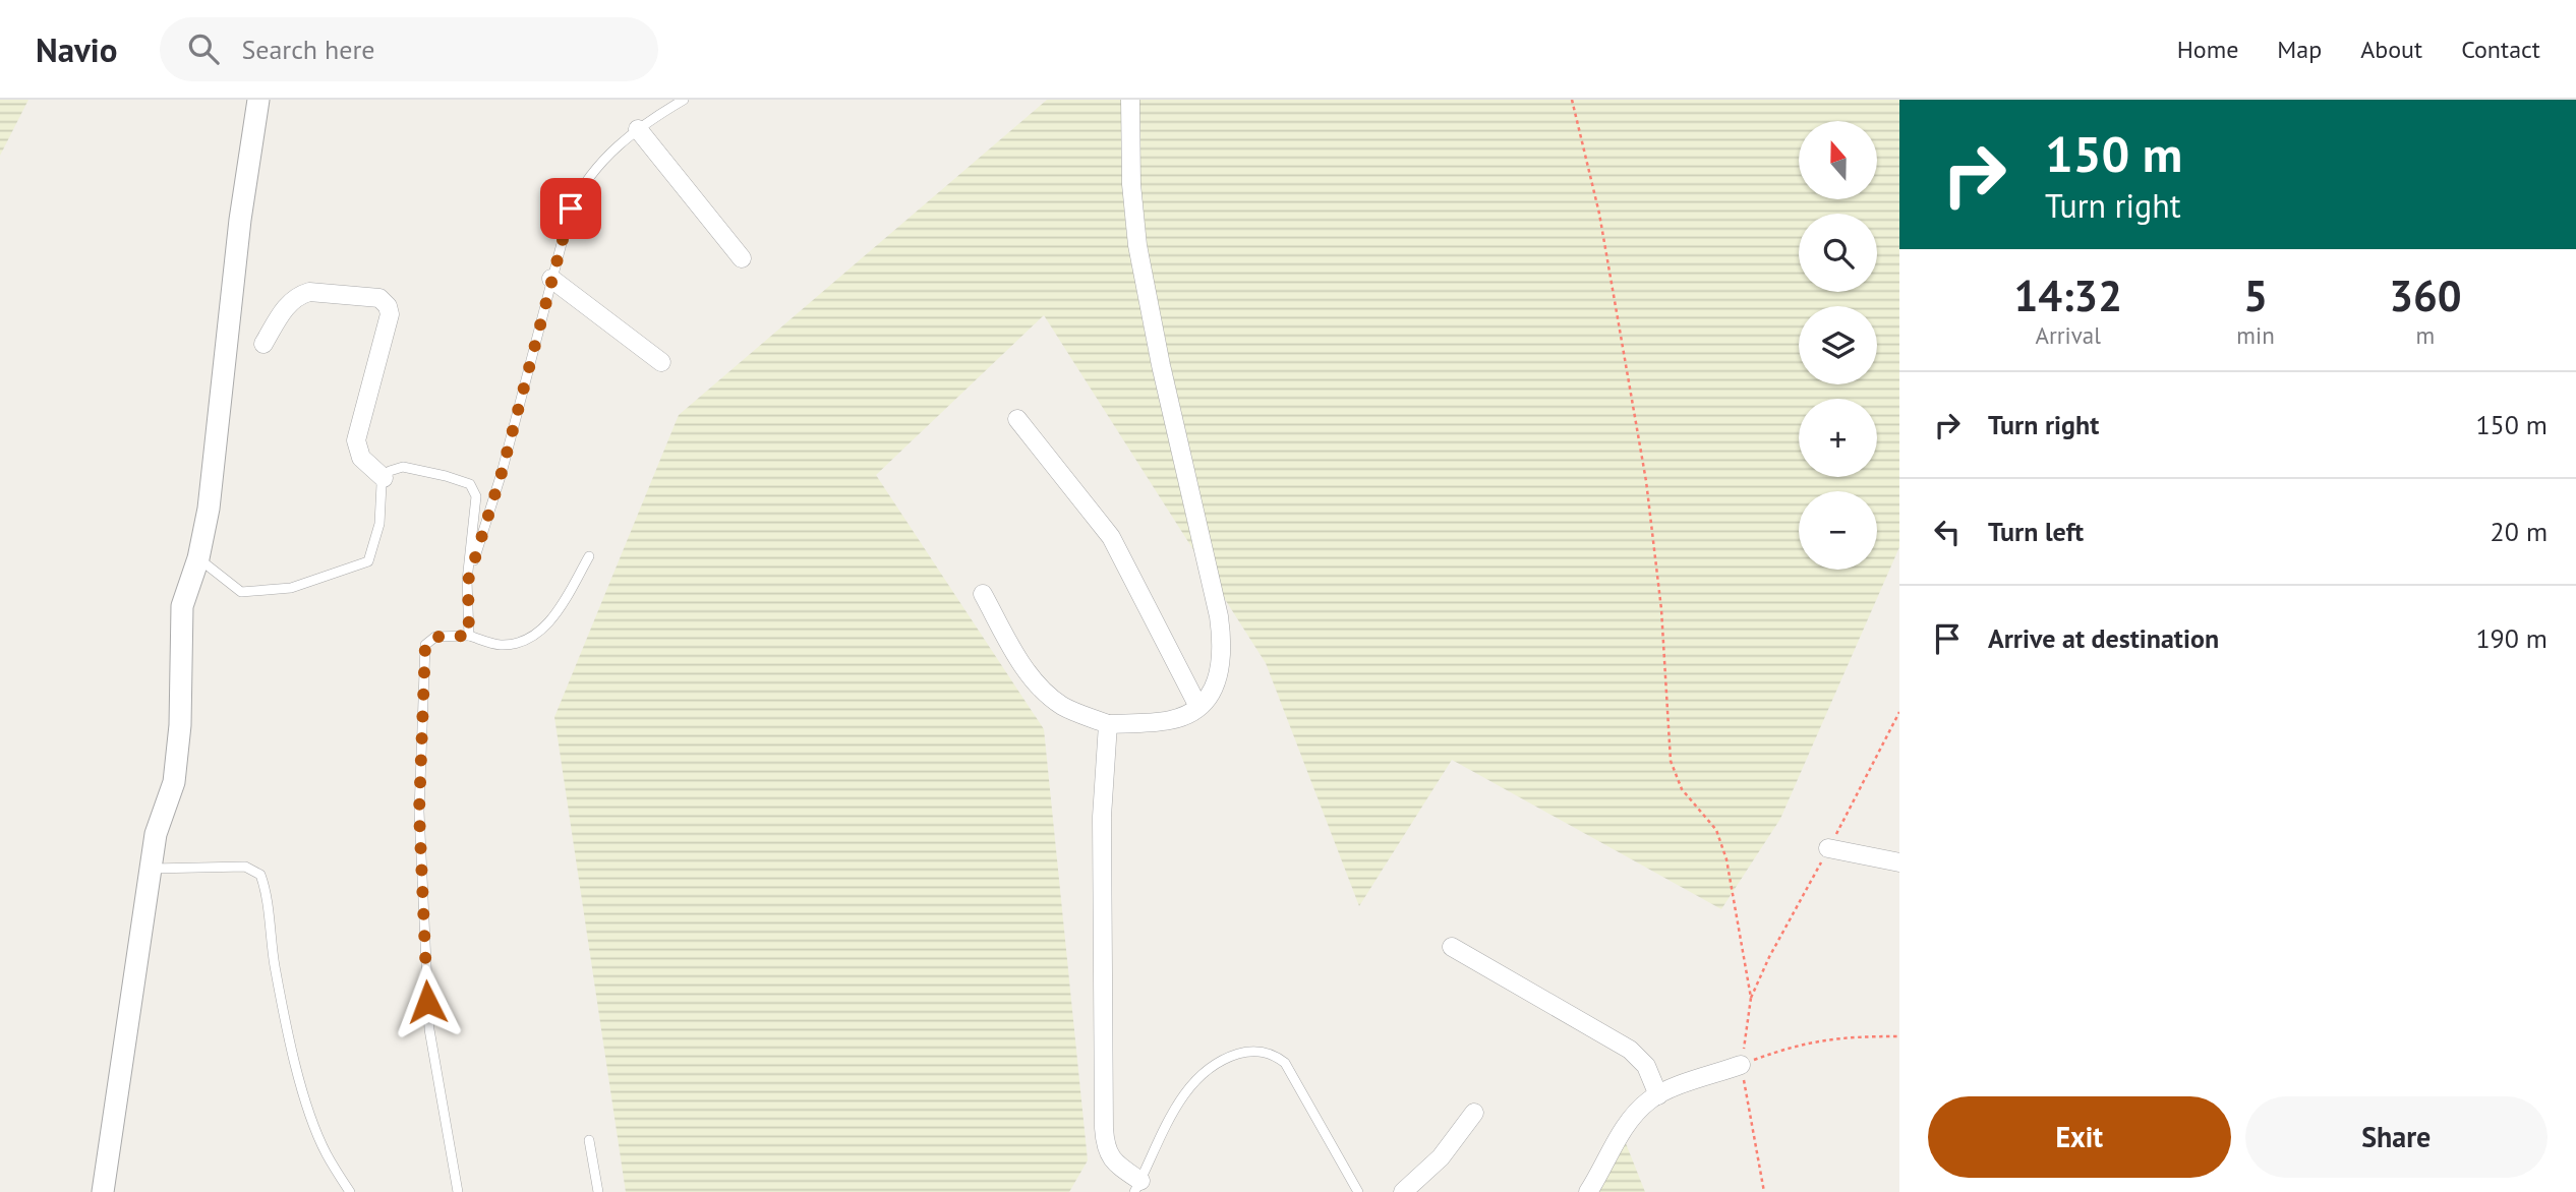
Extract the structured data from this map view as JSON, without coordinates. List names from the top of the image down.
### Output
{
  "north": "top",
  "page": {
    "header": "Navio",
    "search": "Search here",
    "nav": [
      "Home",
      "Map",
      "About",
      "Contact"
    ],
    "turn": ["150 m", "Turn right"],
    "map_buttons": ["+", "−"],
    "eta": [
      "14:32",
      "Arrival",
      "5",
      "min",
      "360",
      "m"
    ],
    "list": [
      {
        "name": "Turn right",
        "value": "150 m"
      },
      {
        "name": "Turn left",
        "value": "20 m"
      },
      {
        "name": "Arrive at destination",
        "value": "190 m"
      }
    ],
    "buttons": ["Exit", "Share"]
  }
}
